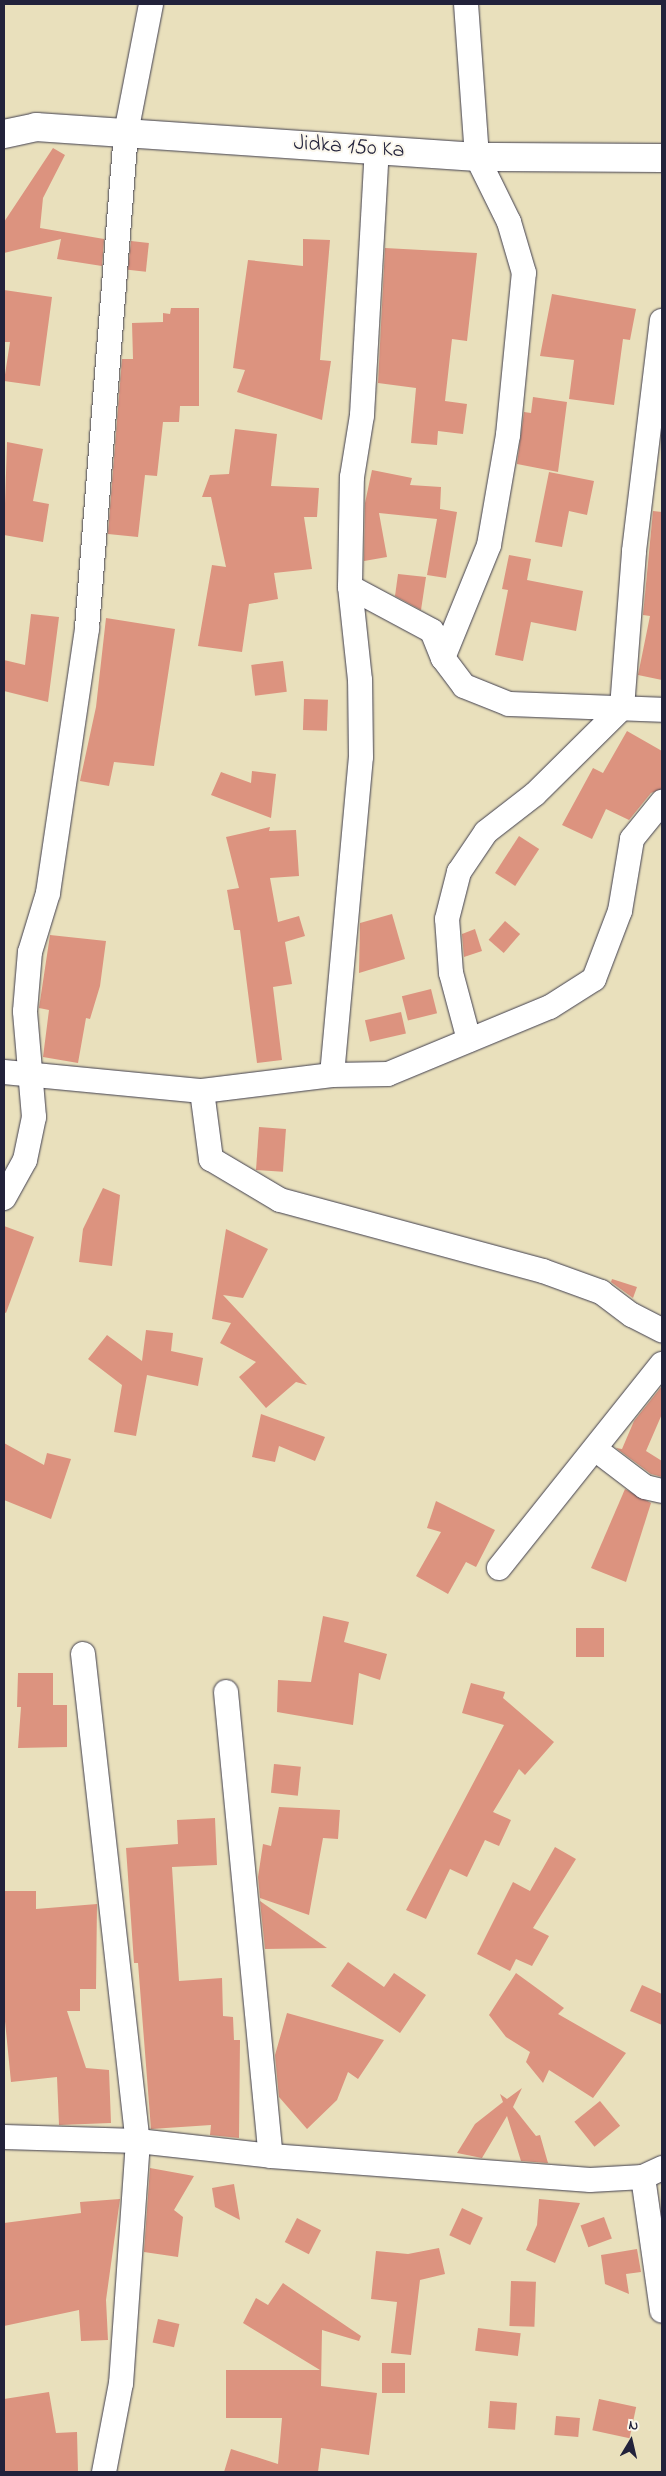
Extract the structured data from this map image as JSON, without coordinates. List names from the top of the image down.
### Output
{
  "streets": {
    "street": ["Jidka 150 Ka"]
  },
  "north": "top"
}
